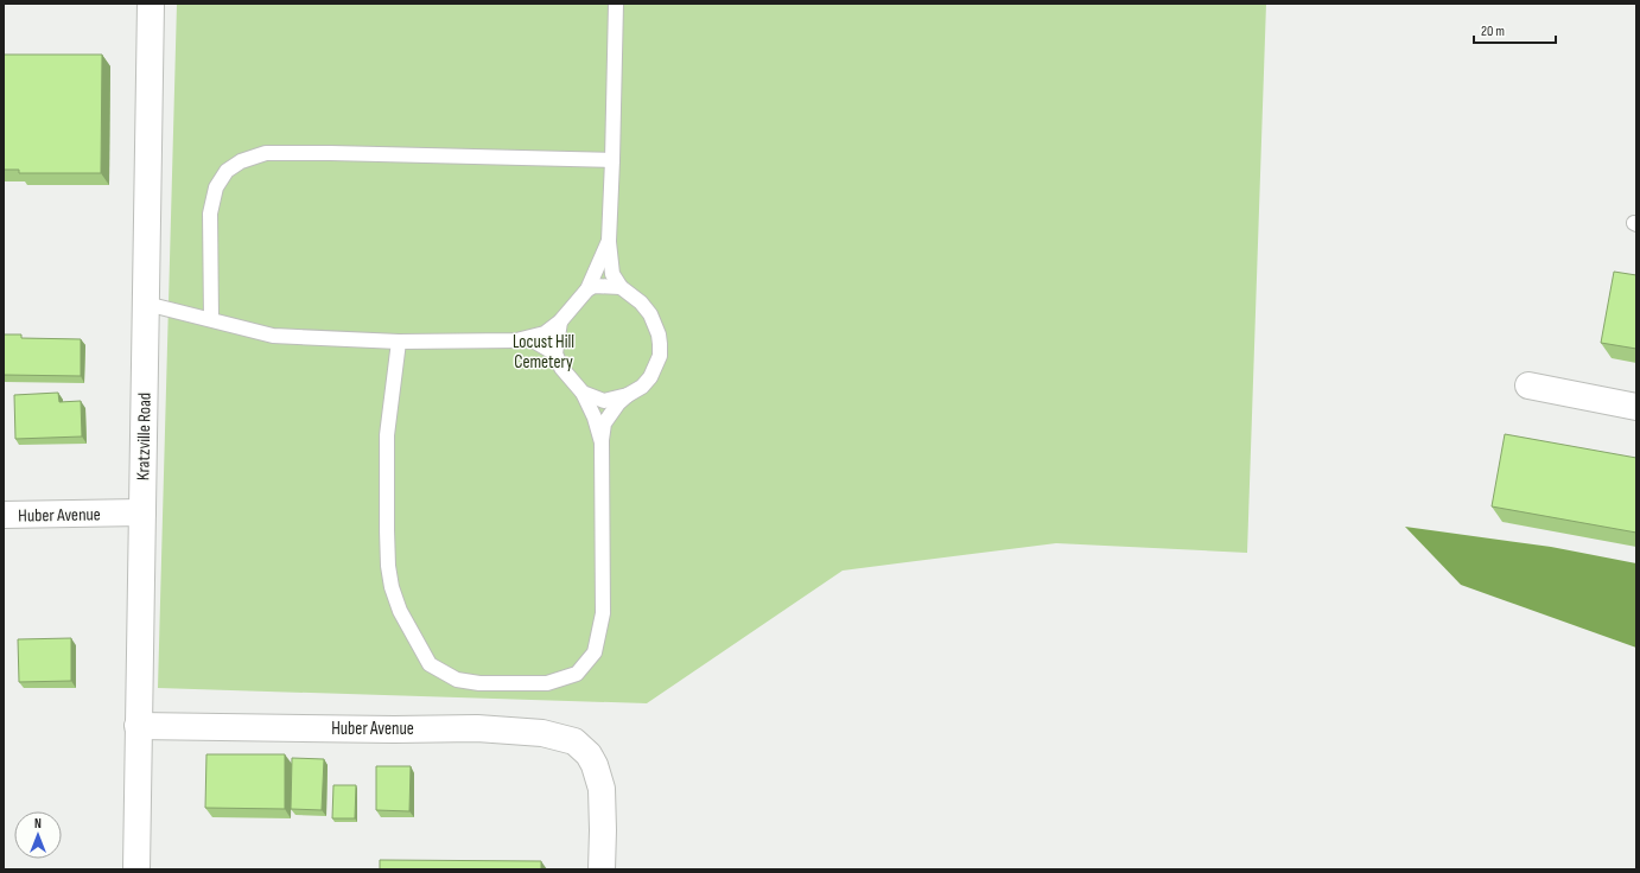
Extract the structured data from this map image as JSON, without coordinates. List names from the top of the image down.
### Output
{
  "streets": {
    "main road": ["Kratzville Road", "Huber Avenue"]
  },
  "crossings": [
    ["Kratzville Road", "Huber Avenue"]
  ],
  "parks": ["Locust Hill Cemetery"],
  "scale_bar": "20 m",
  "north": "top"
}
